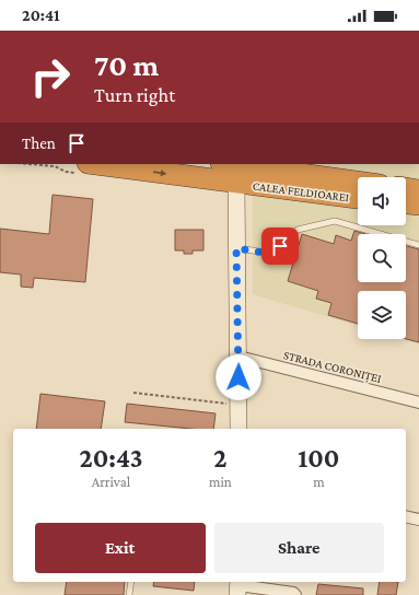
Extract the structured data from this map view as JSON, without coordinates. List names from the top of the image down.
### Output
{
  "streets": {
    "highway": ["CALEA FELDIOAREI"],
    "street": ["STRADA CORONIȚEI"]
  },
  "one_way": ["CALEA FELDIOAREI"],
  "page": {
    "status": "20:41",
    "turn": ["70 m", "Turn right"],
    "then": "Then",
    "eta": [
      "20:43",
      "Arrival",
      "2",
      "min",
      "100",
      "m"
    ],
    "buttons": ["Exit", "Share"]
  }
}
